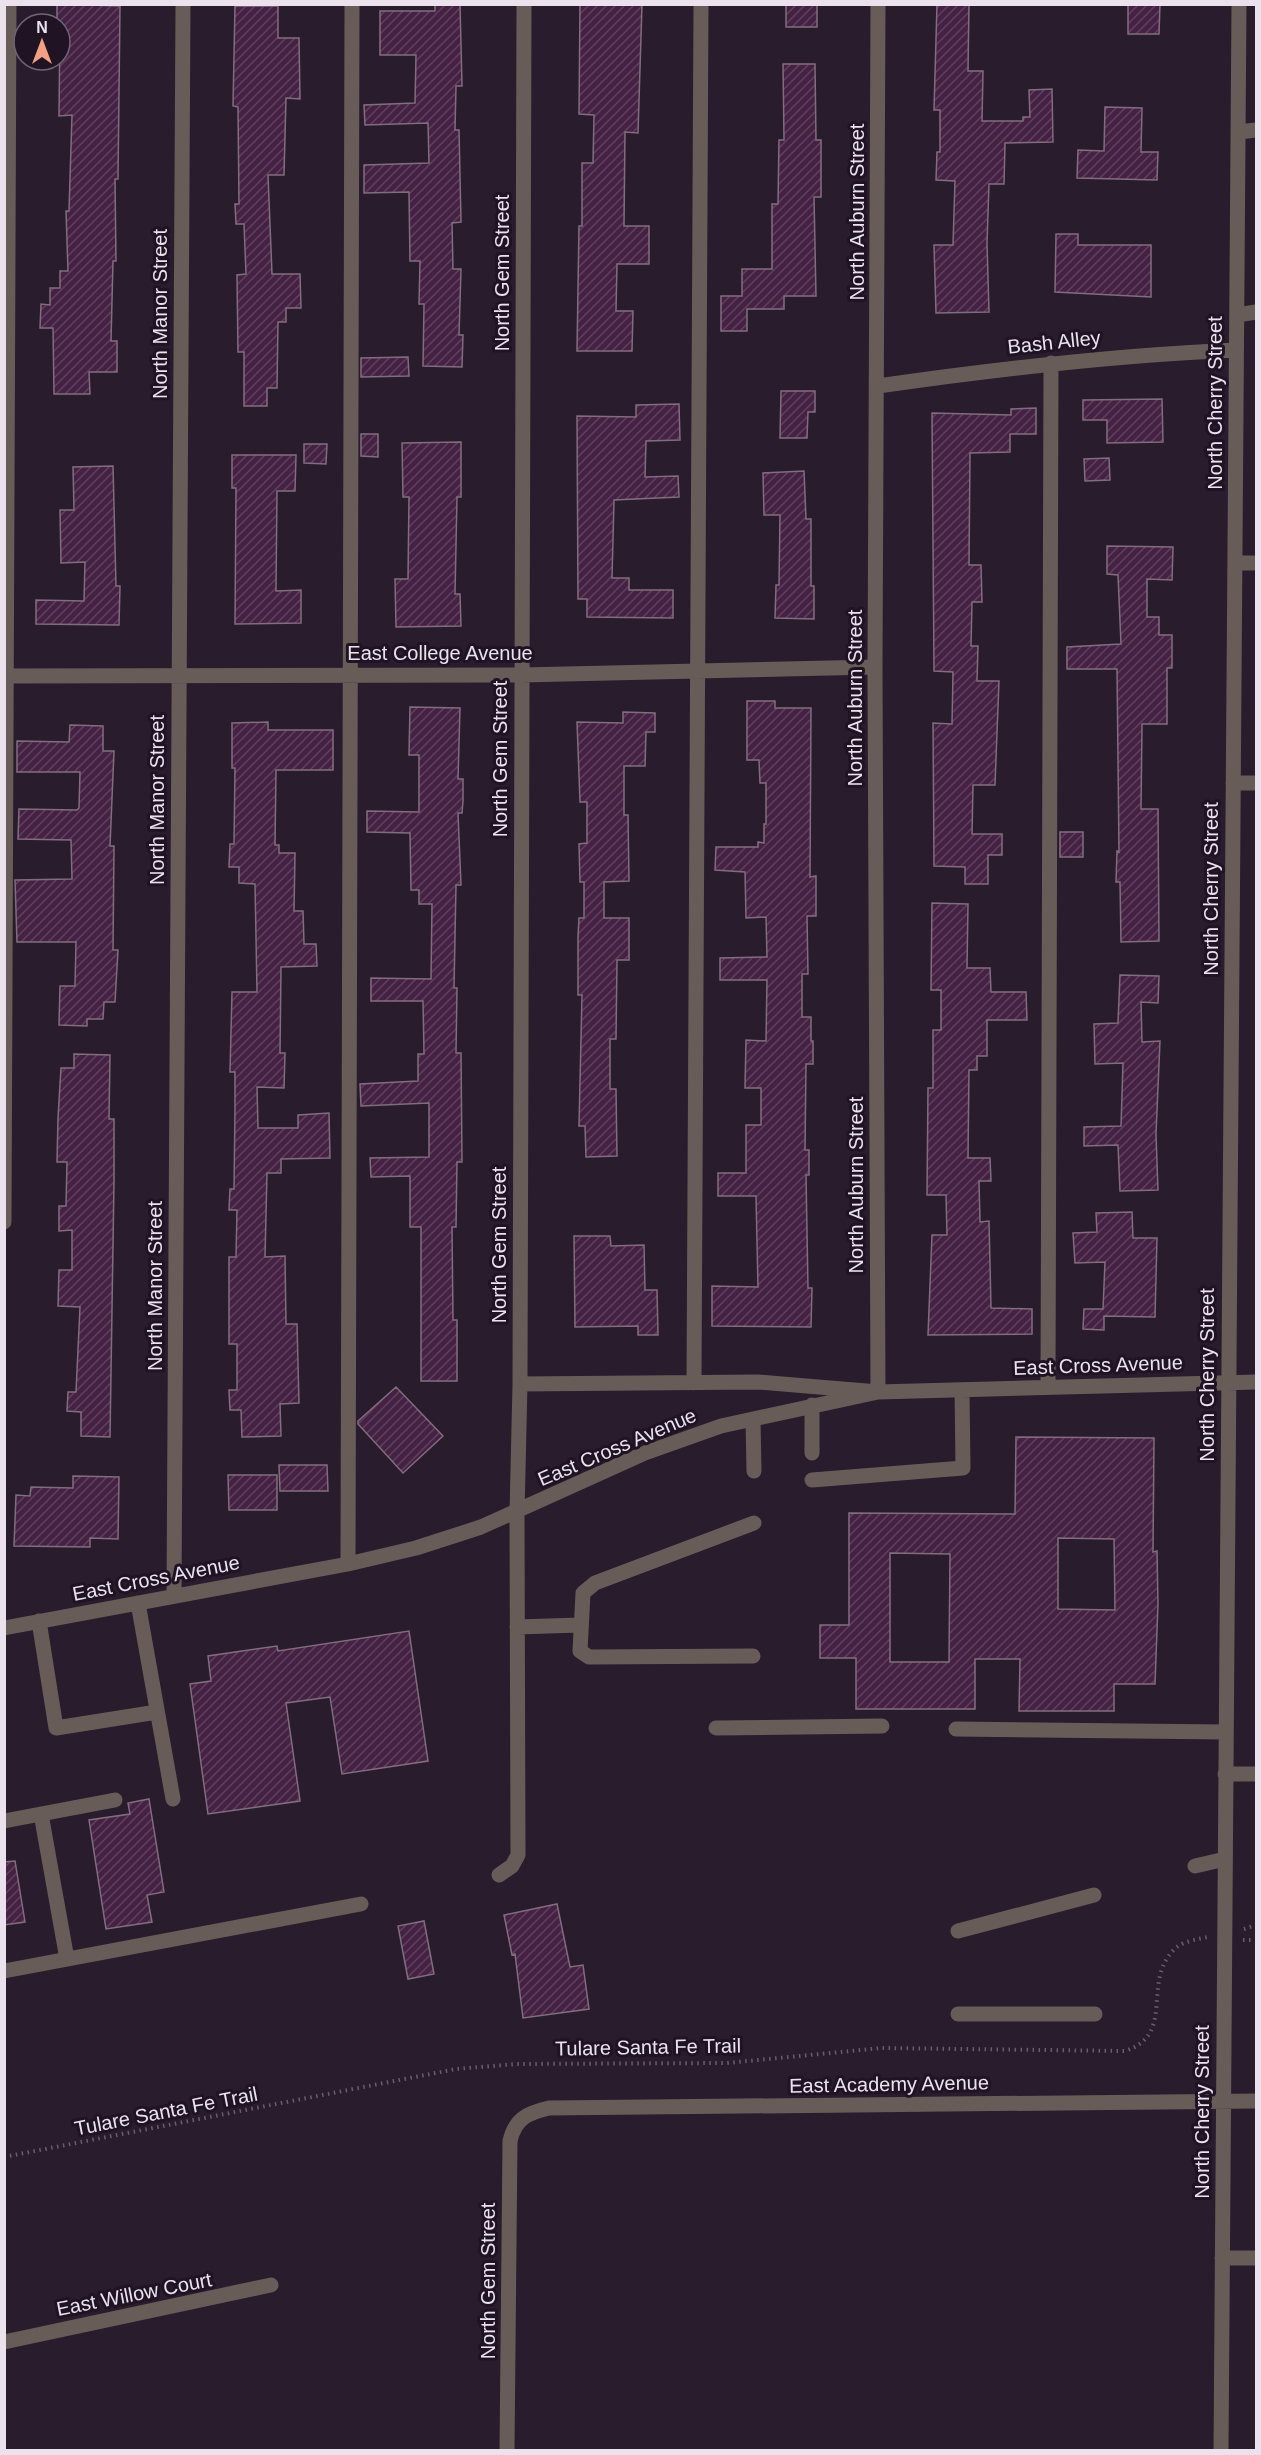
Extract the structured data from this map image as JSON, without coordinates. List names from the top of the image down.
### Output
{
  "streets": {
    "street": [
      "North Auburn Street",
      "North Gem Street",
      "North Manor Street",
      "Bash Alley",
      "North Cherry Street",
      "East College Avenue",
      "East Cross Avenue",
      "East Academy Avenue",
      "East Willow Court"
    ],
    "path": ["Tulare Santa Fe Trail"]
  },
  "crossings": [
    ["North Auburn Street", "Bash Alley"],
    ["North Auburn Street", "East College Avenue"],
    ["North Auburn Street", "East Cross Avenue"],
    ["North Gem Street", "East College Avenue"],
    ["North Gem Street", "East Cross Avenue"],
    ["North Gem Street", "East Academy Avenue"],
    ["North Manor Street", "East College Avenue"],
    ["North Manor Street", "East Cross Avenue"],
    ["Bash Alley", "North Cherry Street"],
    ["North Cherry Street", "East Cross Avenue"],
    ["North Cherry Street", "Tulare Santa Fe Trail"],
    ["North Cherry Street", "East Academy Avenue"]
  ],
  "north": "top"
}
